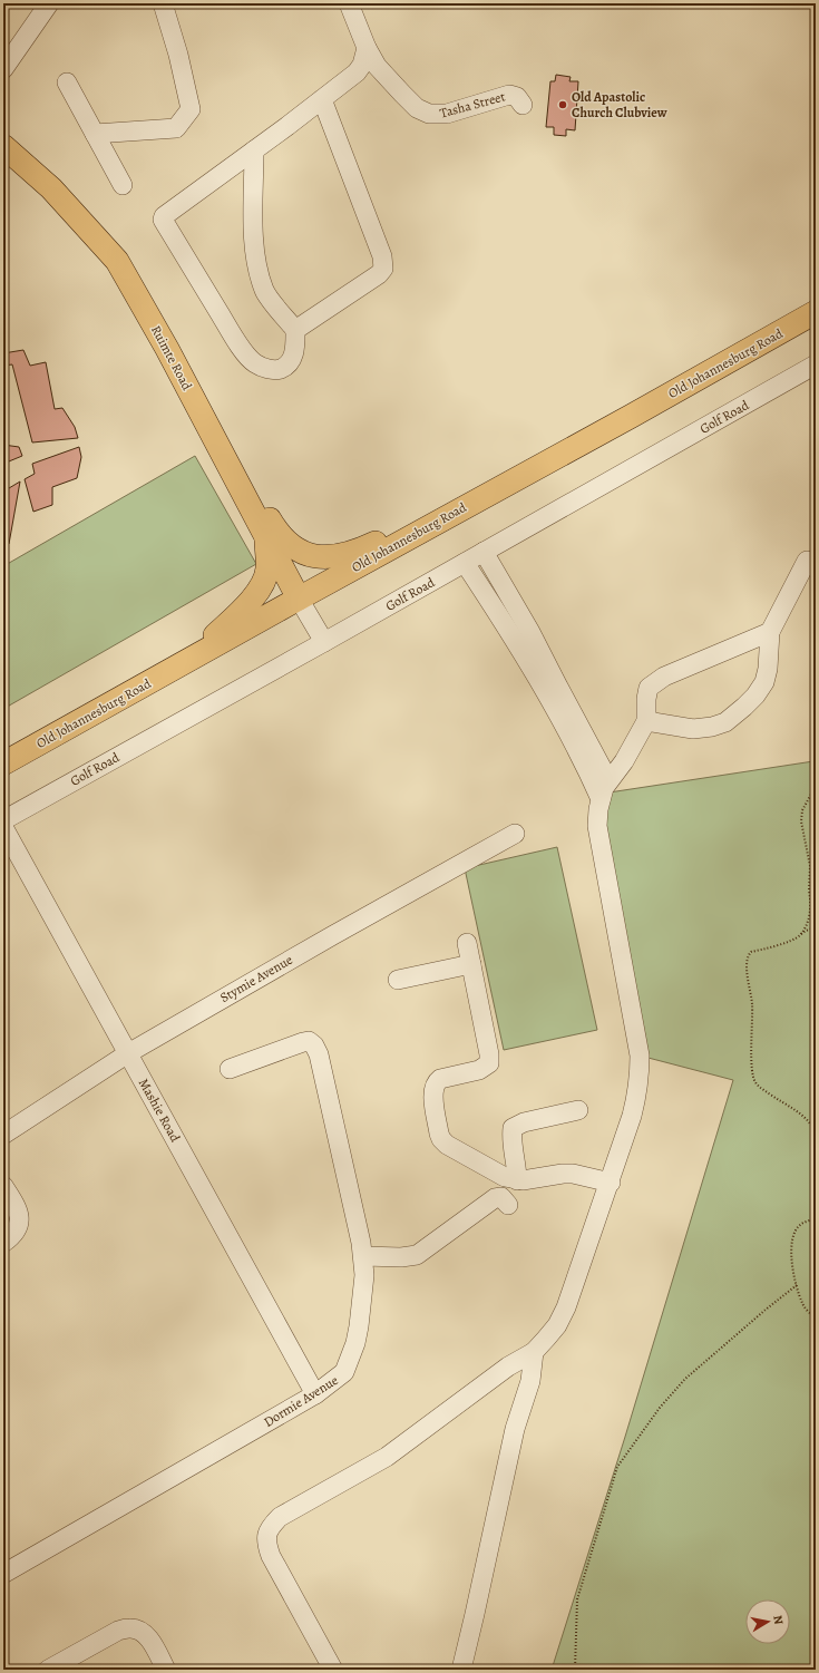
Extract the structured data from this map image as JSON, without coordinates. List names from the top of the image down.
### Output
{
  "streets": {
    "main road": ["Ruimte Road", "Old Johannesburg Road"],
    "street": [
      "Tasha Street",
      "Golf Road",
      "Stymie Avenue",
      "Mashie Road",
      "Dormie Avenue"
    ]
  },
  "crossings": [
    ["Ruimte Road", "Old Johannesburg Road"],
    ["Stymie Avenue", "Mashie Road"],
    ["Mashie Road", "Dormie Avenue"]
  ],
  "places": ["Old Apastolic Church Clubview"],
  "north": "right"
}
